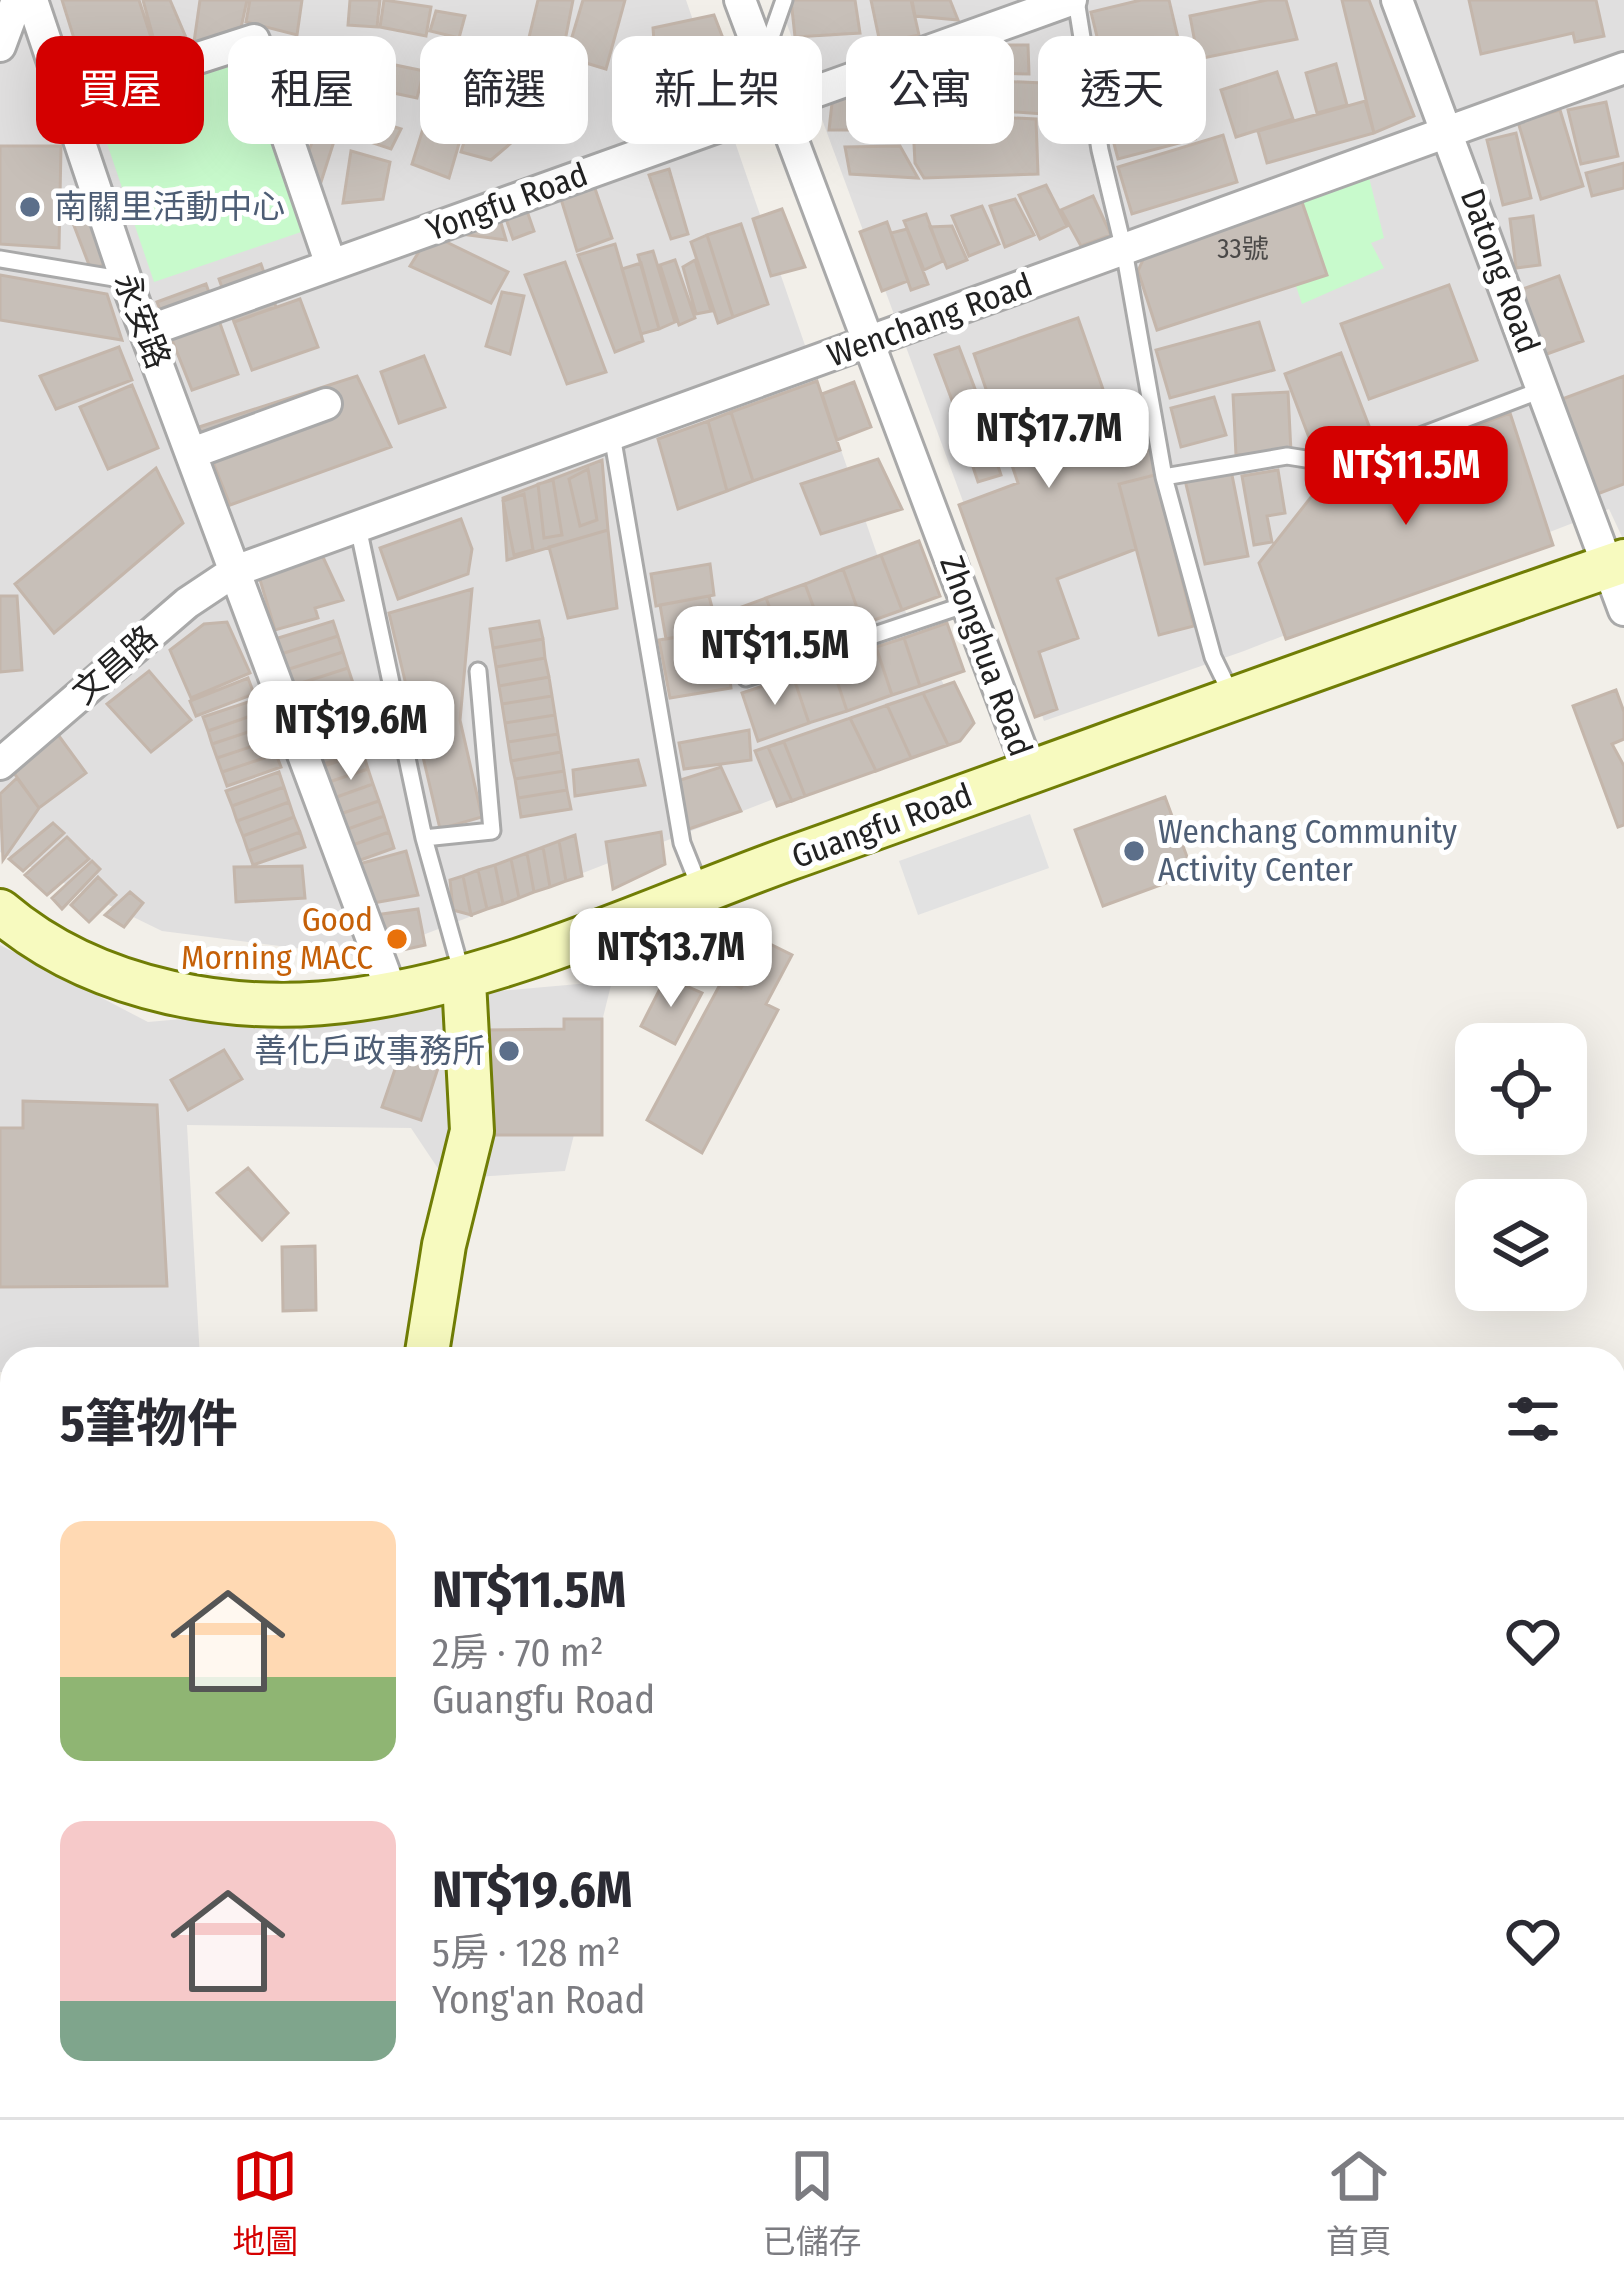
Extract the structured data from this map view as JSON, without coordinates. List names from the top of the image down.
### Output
{
  "streets": {
    "main road": ["Guangfu Road"],
    "street": [
      "Yongfu Road",
      "Datong Road",
      "Wenchang Road",
      "永安路",
      "Zhonghua Road",
      "文昌路"
    ]
  },
  "crossings": [
    ["Yongfu Road", "永安路"],
    ["Datong Road", "Wenchang Road"],
    ["Datong Road", "Guangfu Road"],
    ["Wenchang Road", "永安路"],
    ["Wenchang Road", "Zhonghua Road"],
    ["Wenchang Road", "文昌路"],
    ["永安路", "文昌路"],
    ["永安路", "Guangfu Road"],
    ["Zhonghua Road", "Guangfu Road"]
  ],
  "places": [
    "南關里活動中心",
    "Wenchang Community Activity Center",
    "Good Morning MACC",
    "善化戶政事務所"
  ],
  "house_numbers": ["33號"],
  "page": {
    "chip": [
      "買屋",
      "租屋",
      "篩選",
      "新上架",
      "公寓",
      "透天"
    ],
    "price": [
      "NT$17.7M",
      "NT$11.5M",
      "NT$11.5M",
      "NT$19.6M",
      "NT$13.7M"
    ],
    "heading": "5筆物件",
    "list": [
      {
        "name": "NT$11.5M",
        "note": "2房 · 70 m² · Guangfu Road"
      },
      {
        "name": "NT$19.6M",
        "note": "5房 · 128 m² · Yong'an Road"
      }
    ],
    "tabs": ["地圖", "已儲存", "首頁"]
  }
}
